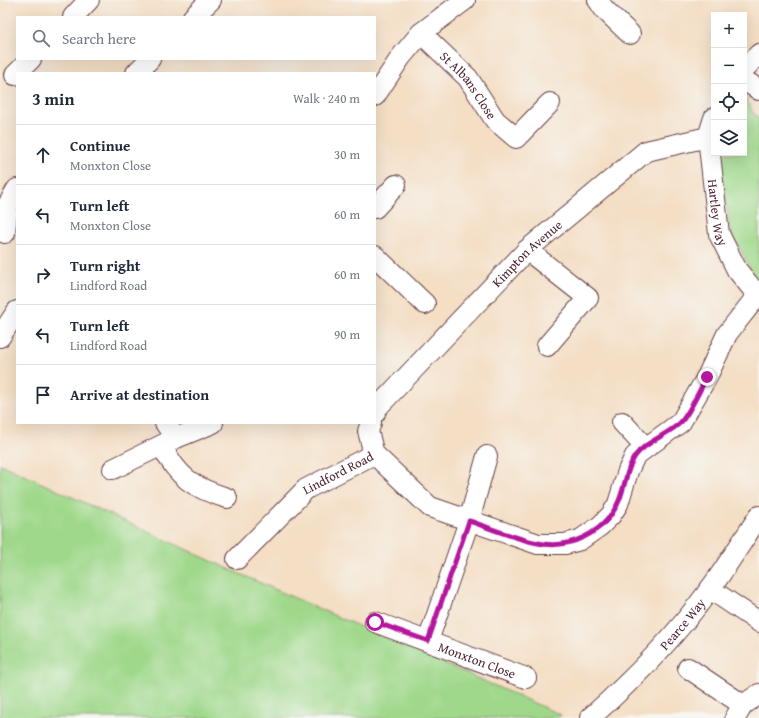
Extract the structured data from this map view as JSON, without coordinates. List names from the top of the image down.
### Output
{
  "streets": {
    "street": [
      "St Albans Close",
      "Hartley Way",
      "Kimpton Avenue",
      "Lindford Road",
      "Pearce Way",
      "Monxton Close"
    ]
  },
  "crossings": [
    ["Hartley Way", "Kimpton Avenue"],
    ["Hartley Way", "Lindford Road"],
    ["Lindford Road", "Monxton Close"]
  ],
  "page": {
    "map_buttons": ["+", "−"],
    "search": "Search here",
    "heading": ["3 min", "Walk · 240 m"],
    "list": [
      ["Continue", "Monxton Close", "30 m"],
      ["Turn left", "Monxton Close", "60 m"],
      ["Turn right", "Lindford Road", "60 m"],
      ["Turn left", "Lindford Road", "90 m"],
      "Arrive at destination"
    ]
  }
}
